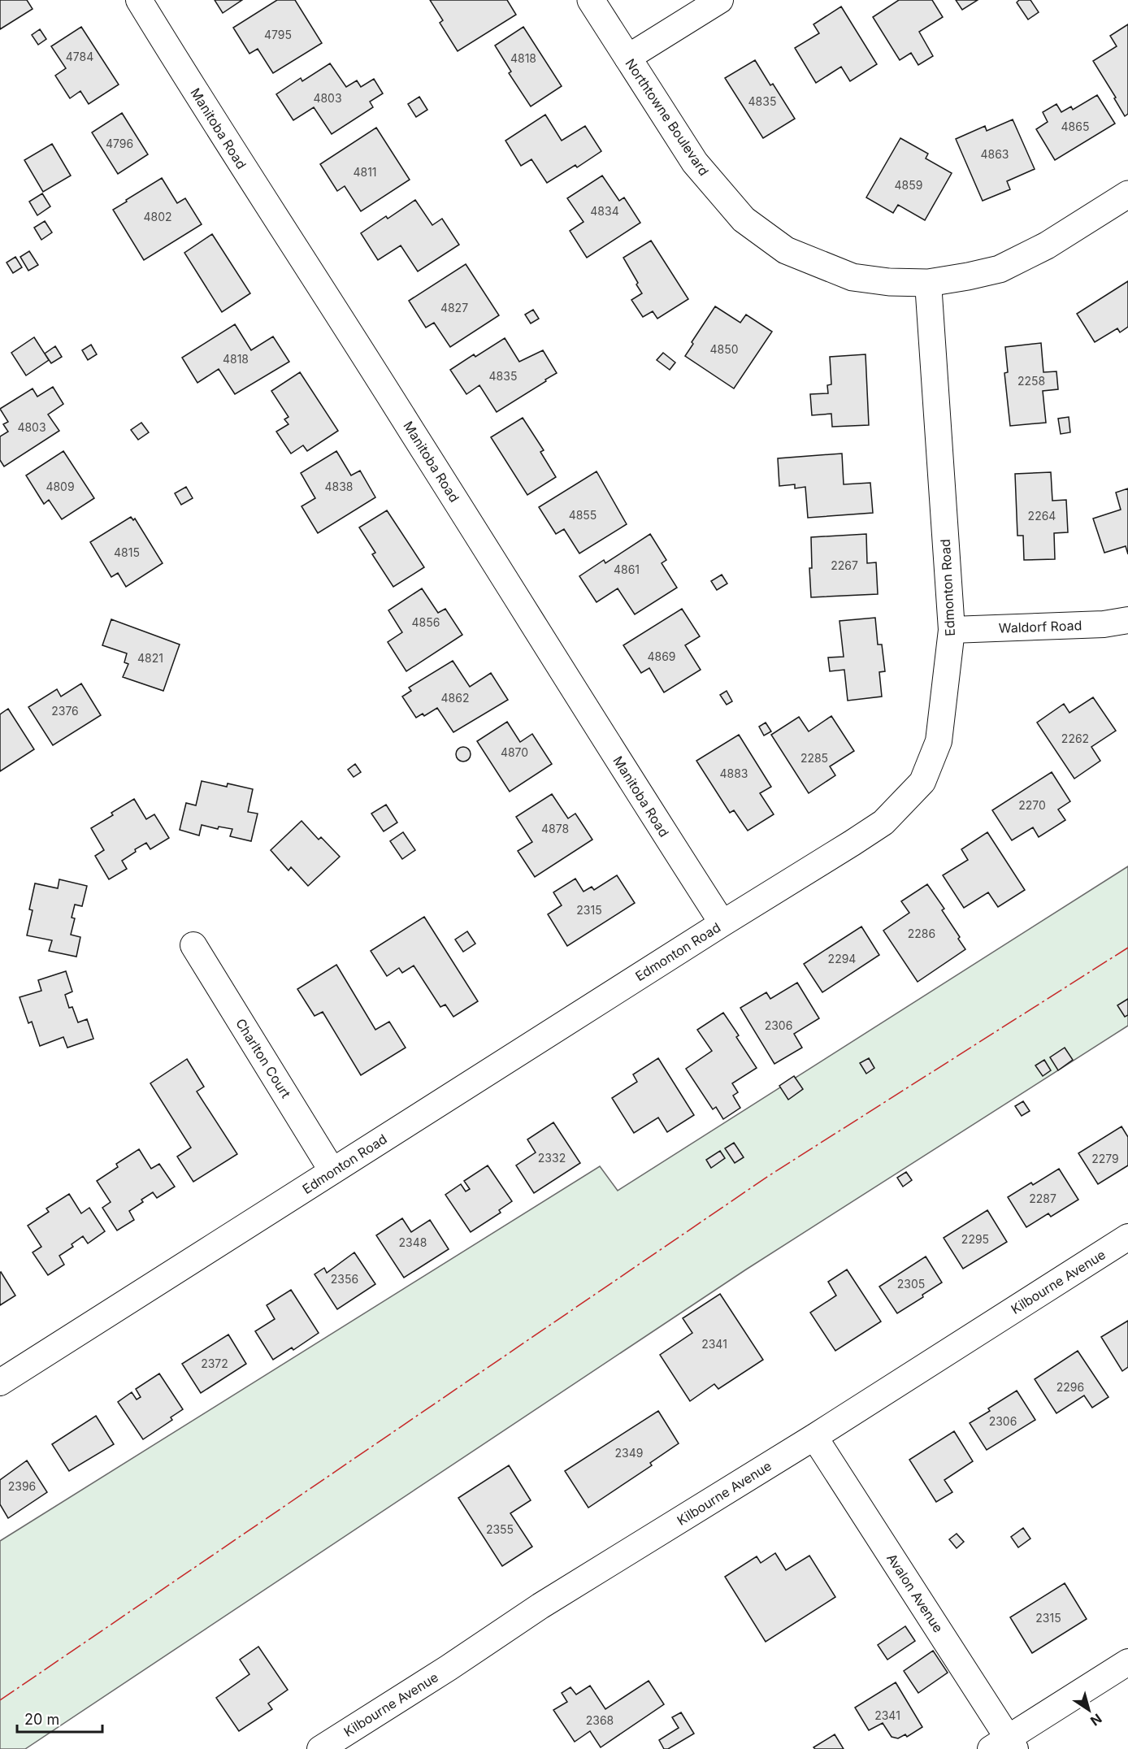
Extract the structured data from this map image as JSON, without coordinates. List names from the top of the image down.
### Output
{
  "streets": {
    "street": [
      "Northtowne Boulevard",
      "Manitoba Road",
      "Edmonton Road",
      "Waldorf Road",
      "Charlton Court",
      "Kilbourne Avenue",
      "Avalon Avenue"
    ]
  },
  "crossings": [
    ["Northtowne Boulevard", "Edmonton Road"],
    ["Manitoba Road", "Edmonton Road"],
    ["Edmonton Road", "Waldorf Road"],
    ["Edmonton Road", "Charlton Court"],
    ["Kilbourne Avenue", "Avalon Avenue"]
  ],
  "house_numbers": [
    "4795",
    "4784",
    "4818",
    "4803",
    "4835",
    "4865",
    "4796",
    "4863",
    "4811",
    "4859",
    "4834",
    "4802",
    "4827",
    "4850",
    "4818",
    "4835",
    "2258",
    "4803",
    "4809",
    "4838",
    "4855",
    "2264",
    "4815",
    "2267",
    "4861",
    "4856",
    "4869",
    "4821",
    "4862",
    "2376",
    "2262",
    "4870",
    "2285",
    "4883",
    "2270",
    "4878",
    "2315",
    "2286",
    "2294",
    "2306",
    "2332",
    "2279",
    "2287",
    "2295",
    "2348",
    "2356",
    "2305",
    "2341",
    "2372",
    "2296",
    "2306",
    "2349",
    "2396",
    "2355",
    "2315",
    "2341",
    "2368"
  ],
  "scale_bar": "20 m",
  "north": "bottom right"
}
